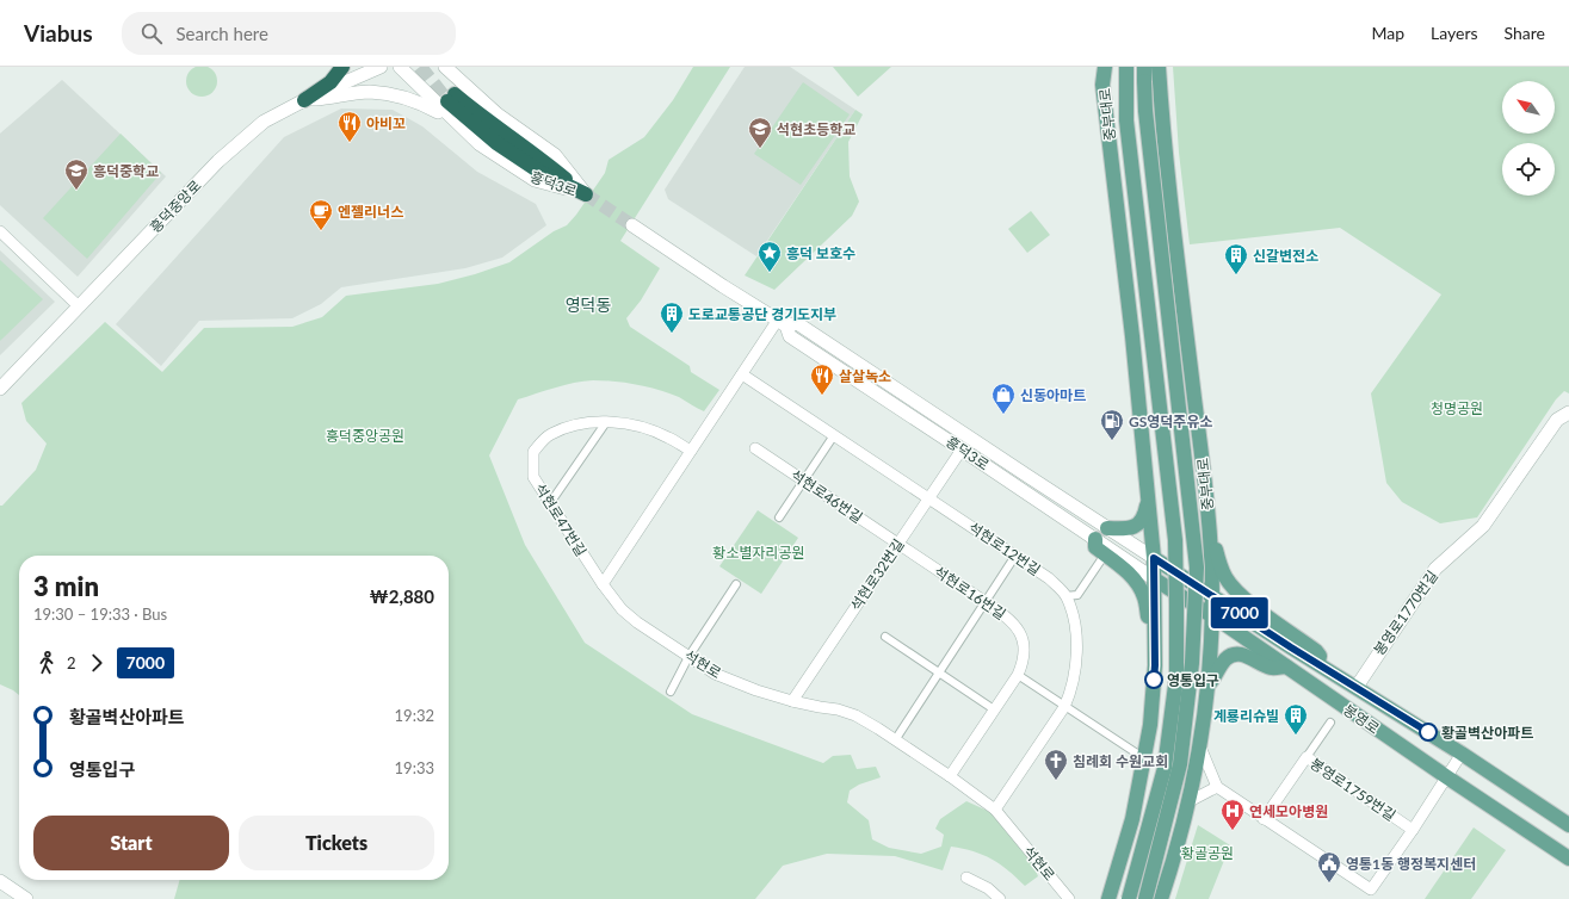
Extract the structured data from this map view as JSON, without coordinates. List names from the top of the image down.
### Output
{
  "streets": {
    "main road": ["중부대로", "봉영로"],
    "street": [
      "흥덕3로",
      "흥덕중앙로",
      "석현로46번길",
      "석현로47번길",
      "석현로12번길",
      "석현로32번길",
      "석현로16번길",
      "봉영로1770번길",
      "석현로",
      "봉영로1759번길"
    ]
  },
  "crossings": [
    ["중부대로", "흥덕3로"],
    ["중부대로", "봉영로"],
    ["흥덕3로", "석현로32번길"],
    ["흥덕3로", "봉영로"],
    ["석현로46번길", "석현로32번길"],
    ["석현로46번길", "석현로16번길"],
    ["석현로47번길", "석현로"],
    ["석현로12번길", "석현로32번길"],
    ["석현로12번길", "석현로"],
    ["석현로32번길", "석현로16번길"],
    ["석현로32번길", "석현로"],
    ["석현로16번길", "석현로"],
    ["봉영로1770번길", "봉영로"]
  ],
  "districts": ["영덕동"],
  "parks": [
    "청명공원",
    "흥덕중앙공원",
    "황소별자리공원",
    "황골공원"
  ],
  "places": {
    "restaurant": ["아비꼬", "살살녹소"],
    "school or university": ["석현초등학교", "흥덕중학교"],
    "cafe": ["엔젤리너스"],
    "place": ["흥덕 보호수"],
    "building": ["신갈변전소", "도로교통공단 경기도지부", "계룡리슈빌"],
    "shop": ["신동아마트"],
    "fuel station": ["GS영덕주유소"],
    "other": ["영통입구", "황골벽산아파트"],
    "church": ["침례회 수원교회"],
    "hospital": ["연세모아병원"],
    "public building": ["영통1동 행정복지센터"]
  },
  "lines": ["bus line 7000"],
  "north": "top left",
  "page": {
    "header": "Viabus",
    "search": "Search here",
    "nav": ["Map", "Layers", "Share"],
    "on_map": "7000",
    "heading": ["3 min", "19:30 – 19:33 · Bus", "₩2,880"],
    "legs": ["2", "7000"],
    "list": [
      {
        "name": "황골벽산아파트",
        "value": "19:32"
      },
      {
        "name": "영통입구",
        "value": "19:33"
      }
    ],
    "buttons": ["Start", "Tickets"]
  }
}
